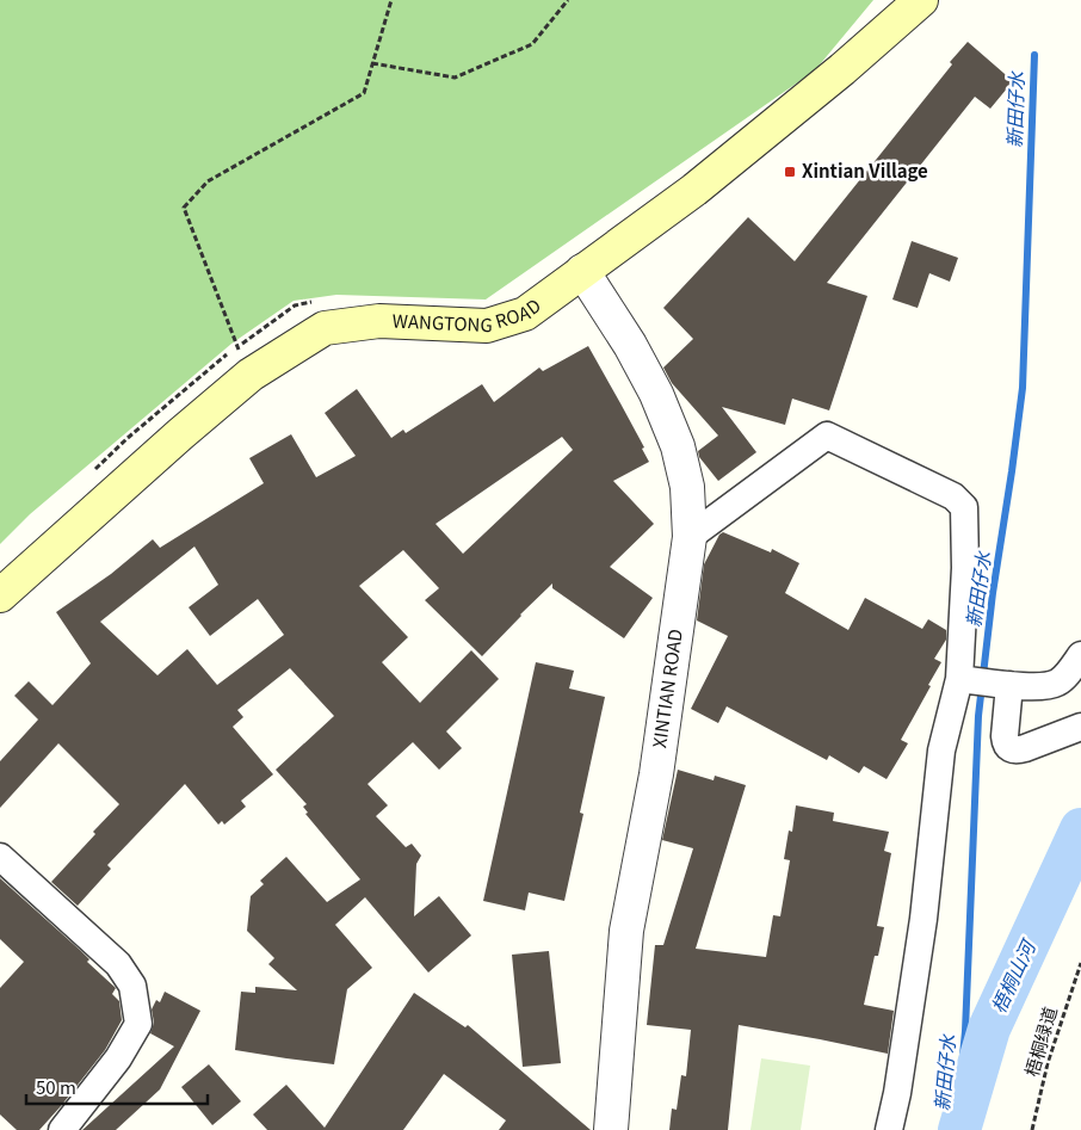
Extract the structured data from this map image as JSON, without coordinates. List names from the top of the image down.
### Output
{
  "streets": {
    "main road": ["WANGTONG ROAD"],
    "street": ["XINTIAN ROAD"],
    "path": ["梧桐绿道"]
  },
  "crossings": [
    ["WANGTONG ROAD", "XINTIAN ROAD"]
  ],
  "water": ["新田仔水", "梧桐山河"],
  "places": {
    "transit": ["Xintian Village"]
  },
  "scale_bar": "50 m"
}
